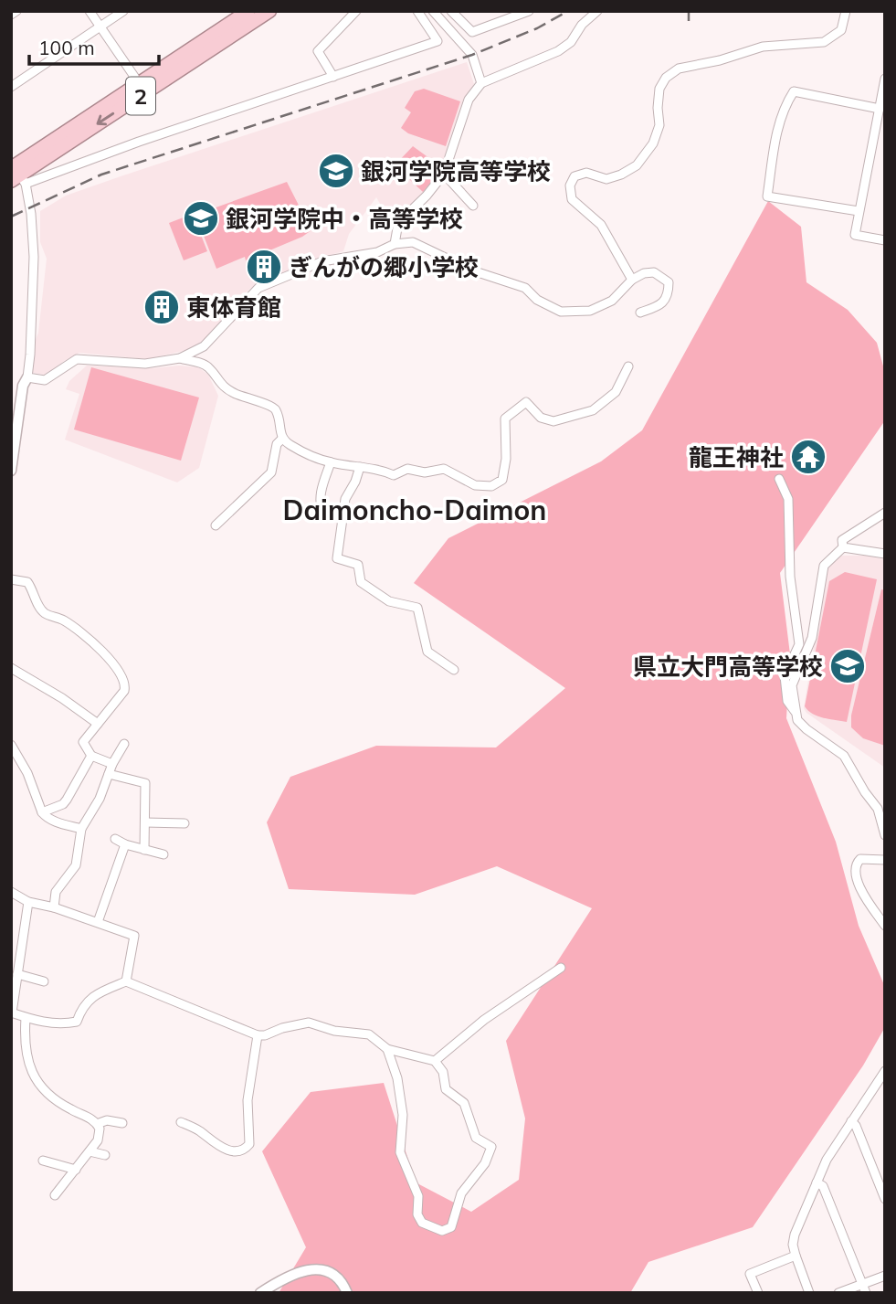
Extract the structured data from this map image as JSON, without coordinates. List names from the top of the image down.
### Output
{
  "streets": {
    "highway": ["2"]
  },
  "districts": ["Daimoncho-Daimon"],
  "places": {
    "school or university": ["銀河学院高等学校", "銀河学院中・高等学校", "県立大門高等学校"],
    "building": ["ぎんがの郷小学校", "東体育館"],
    "temple": ["龍王神社"]
  },
  "scale_bar": "100 m"
}
